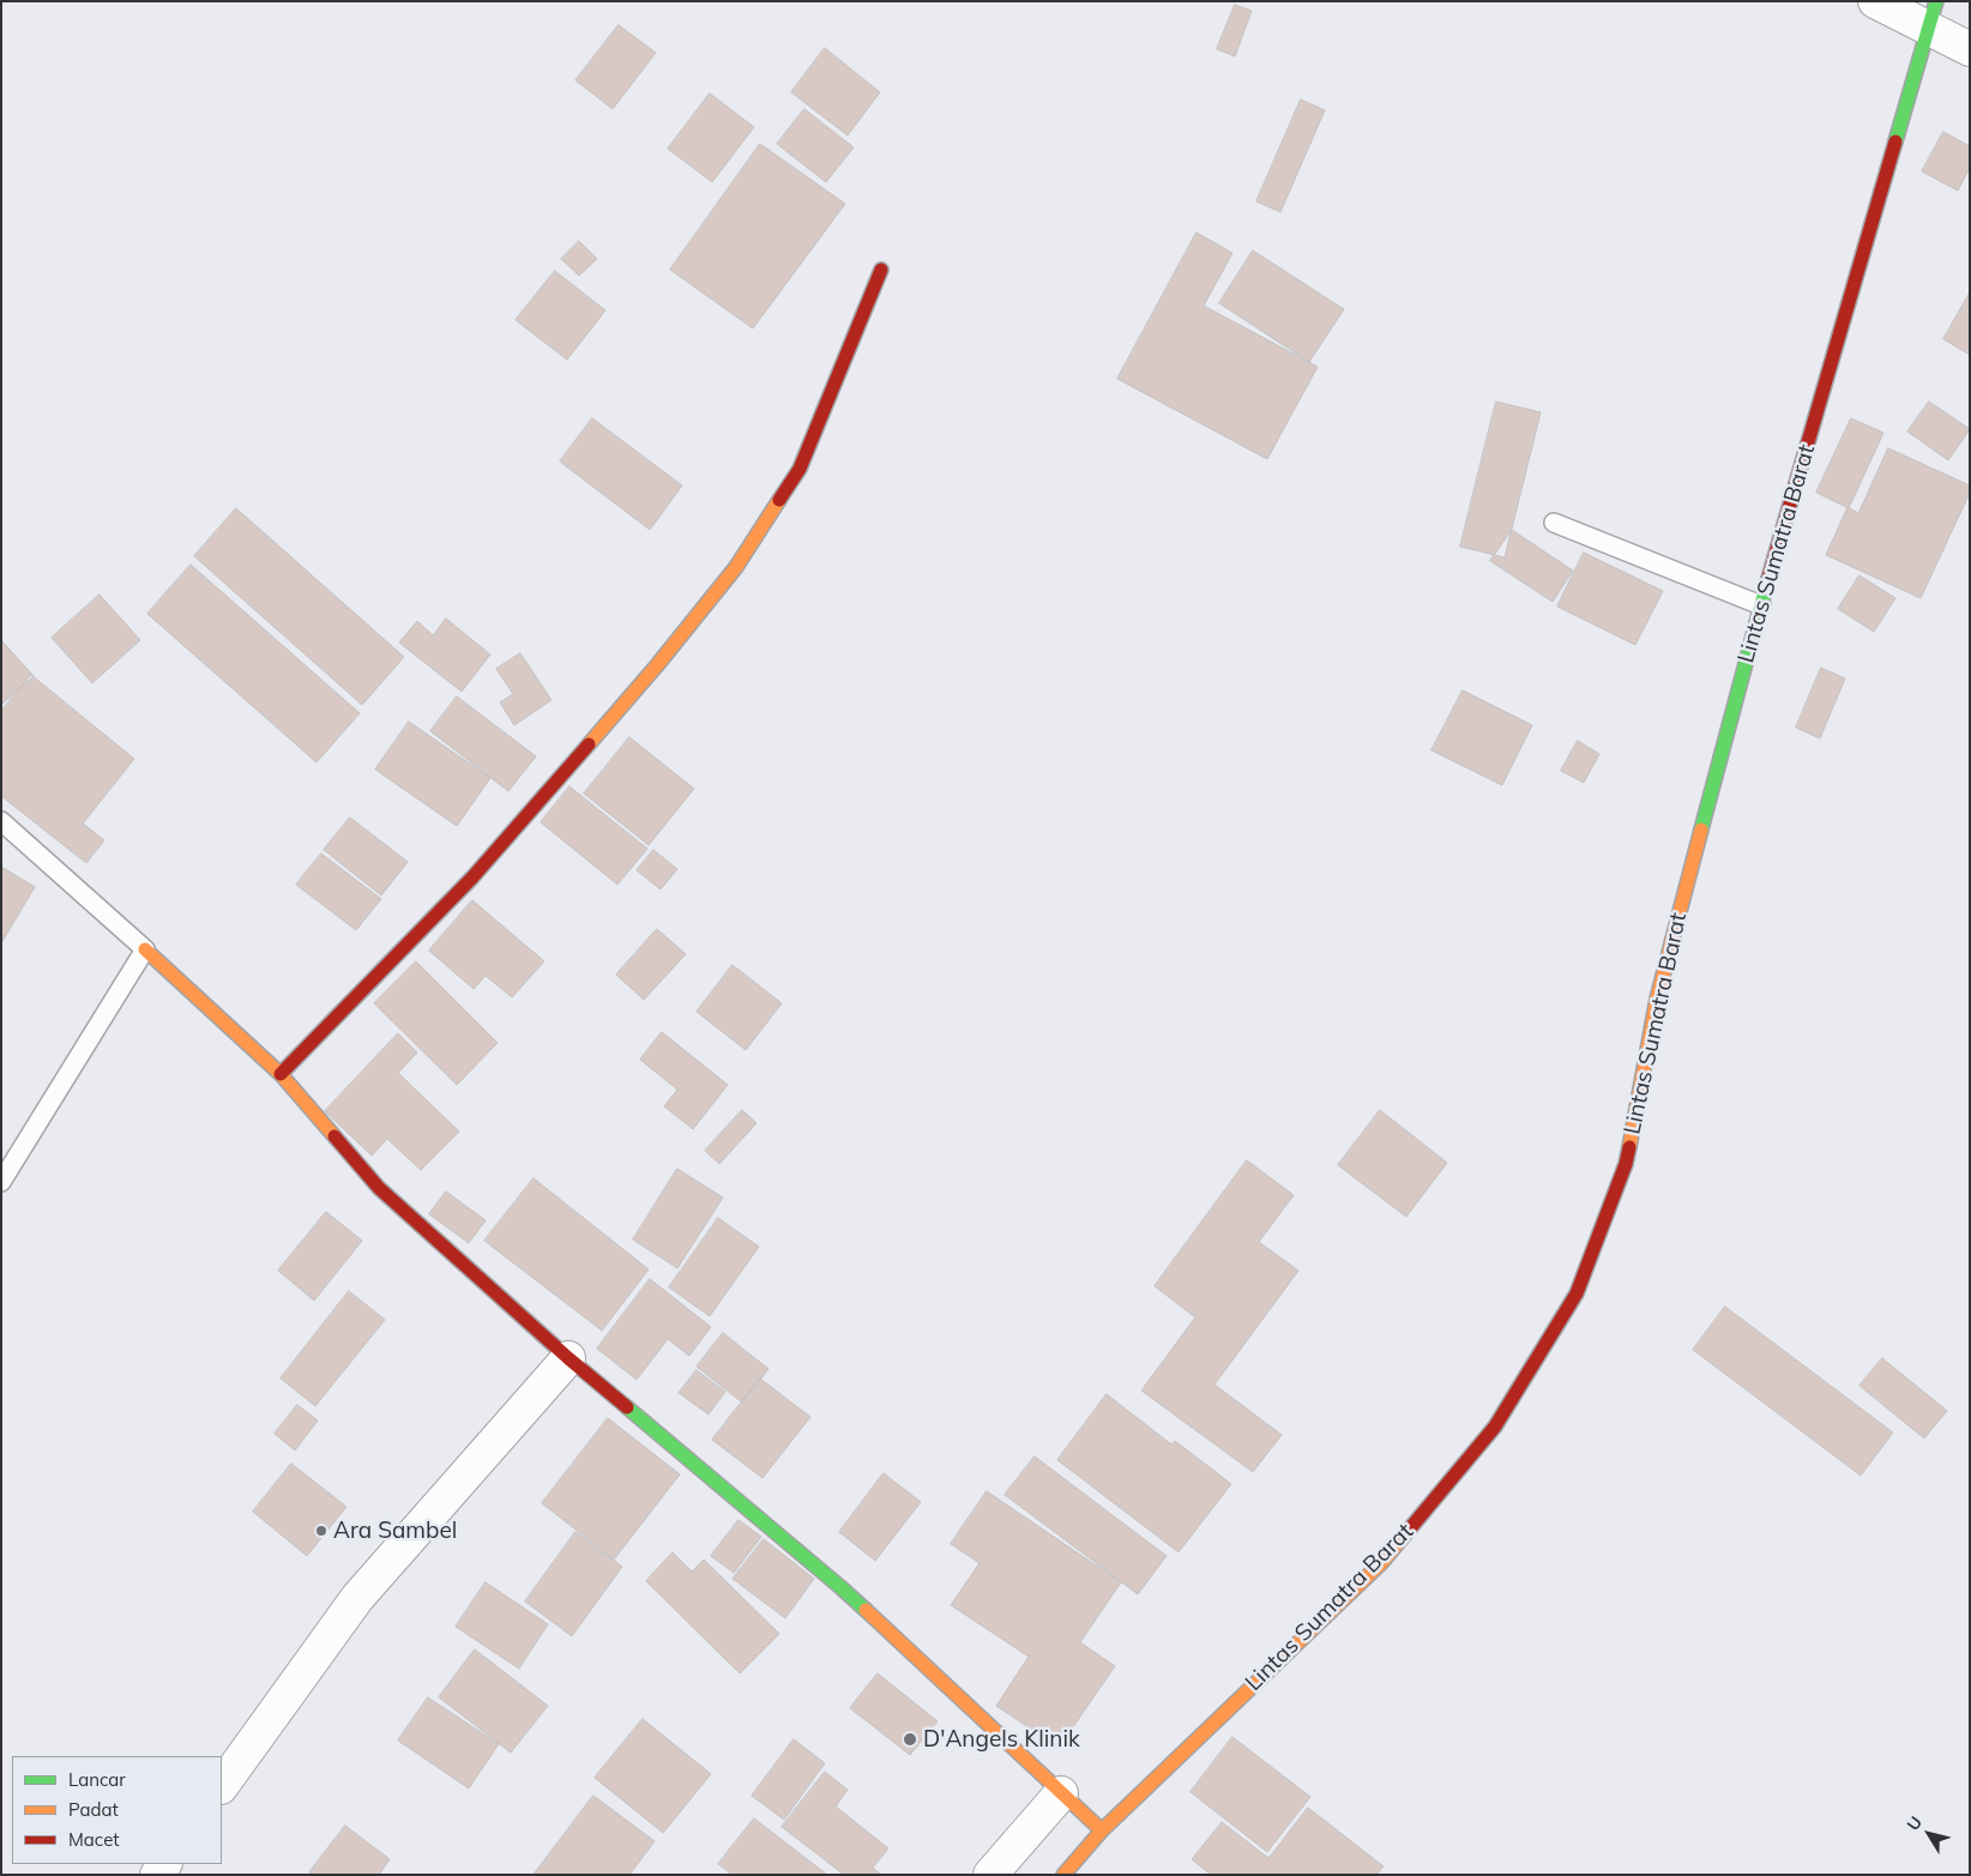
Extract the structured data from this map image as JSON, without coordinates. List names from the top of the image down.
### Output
{
  "streets": {
    "main road": ["Lintas Sumatra Barat"]
  },
  "places": ["Ara Sambel", "D'Angels Klinik"],
  "legend": ["Lancar", "Padat", "Macet"],
  "north": "top left"
}
